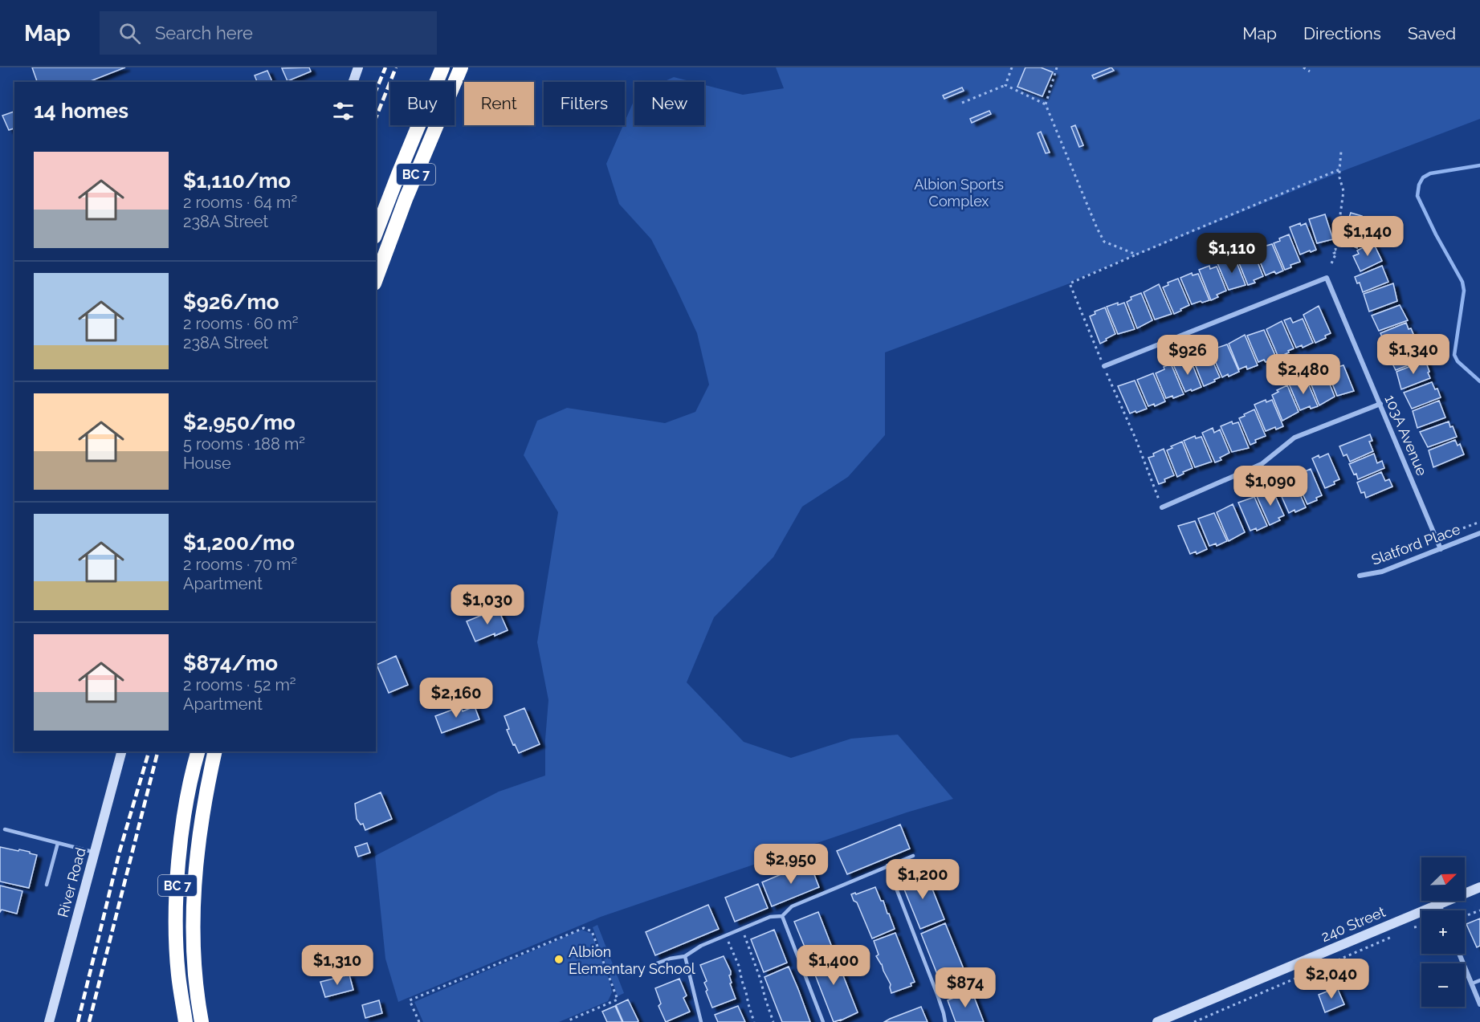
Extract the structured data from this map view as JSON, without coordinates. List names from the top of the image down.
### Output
{
  "streets": {
    "highway": ["BC 7"],
    "main road": ["River Road", "240 Street"],
    "street": ["103A Avenue", "Slatford Place"]
  },
  "crossings": [
    ["103A Avenue", "Slatford Place"]
  ],
  "parks": ["Albion Sports Complex"],
  "places": ["Albion Elementary School"],
  "north": "top right",
  "page": {
    "header": "Map",
    "search": "Search here",
    "nav": ["Map", "Directions", "Saved"],
    "chip": [
      "Buy",
      "Rent",
      "Filters",
      "New"
    ],
    "heading": "14 homes",
    "list": [
      {
        "name": "$1,110/mo",
        "note": "2 rooms · 64 m² · 238A Street"
      },
      {
        "name": "$926/mo",
        "note": "2 rooms · 60 m² · 238A Street"
      },
      {
        "name": "$2,950/mo",
        "note": "5 rooms · 188 m² · House"
      },
      {
        "name": "$1,200/mo",
        "note": "2 rooms · 70 m² · Apartment"
      },
      {
        "name": "$874/mo",
        "note": "2 rooms · 52 m² · Apartment"
      }
    ],
    "price": [
      "$1,140",
      "$1,110",
      "$1,340",
      "$926",
      "$2,480",
      "$1,090",
      "$1,030",
      "$2,160",
      "$2,950",
      "$1,200",
      "$1,310",
      "$1,400",
      "$2,040",
      "$874"
    ],
    "map_buttons": ["+", "−"]
  }
}
